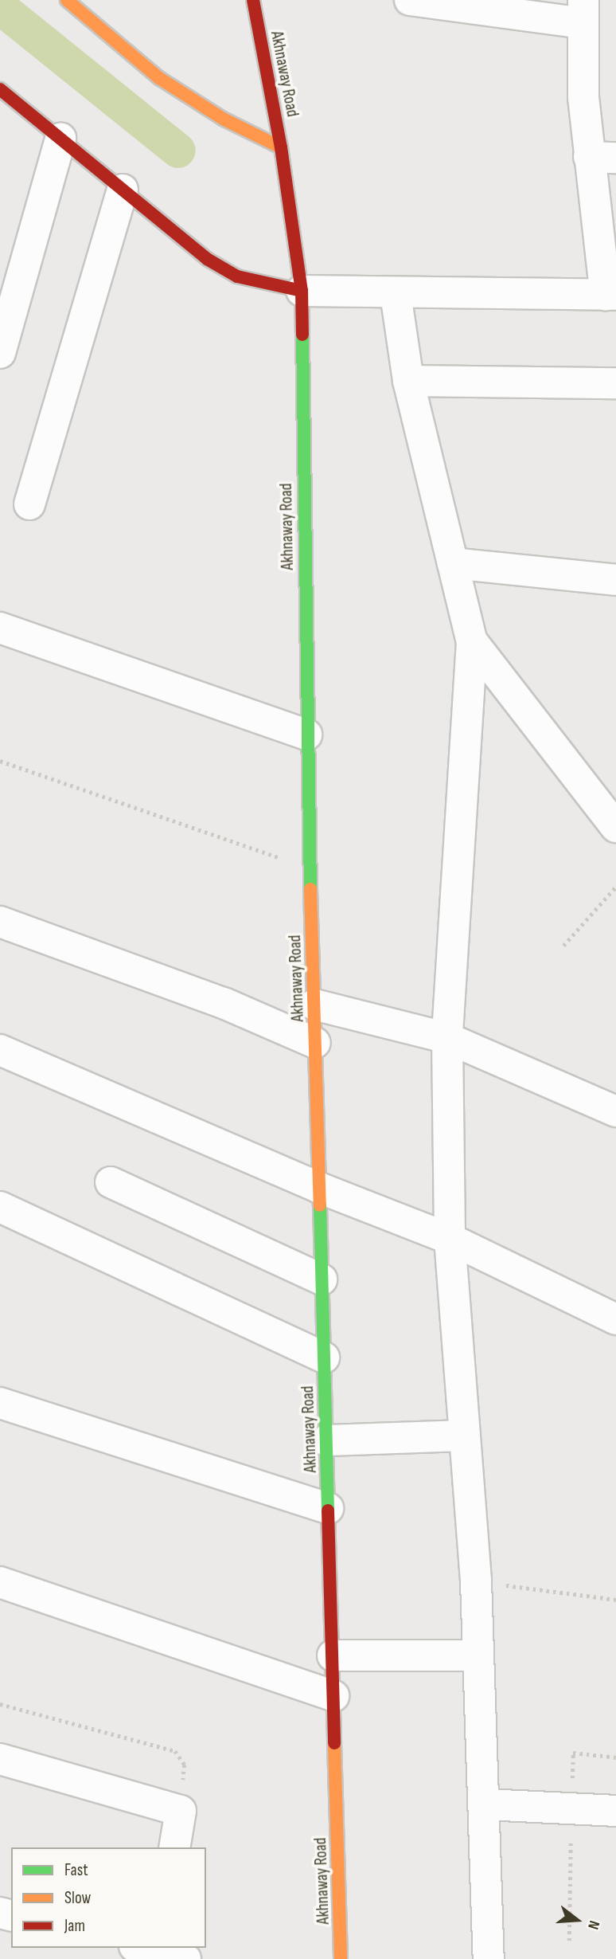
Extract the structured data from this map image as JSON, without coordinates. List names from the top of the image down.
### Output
{
  "streets": {
    "street": ["Akhnaway Road"]
  },
  "legend": ["Fast", "Slow", "Jam"],
  "north": "right"
}
